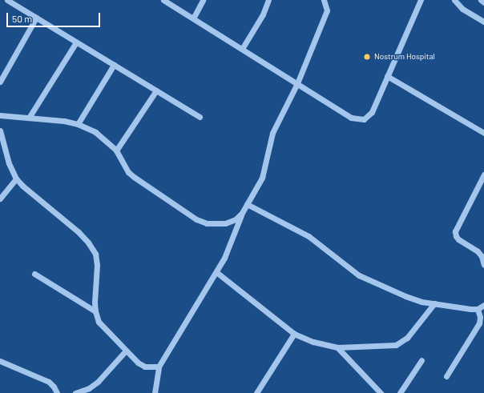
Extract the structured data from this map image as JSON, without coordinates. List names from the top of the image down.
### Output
{
  "places": ["Nostrum Hospital"],
  "scale_bar": "50 m"
}
